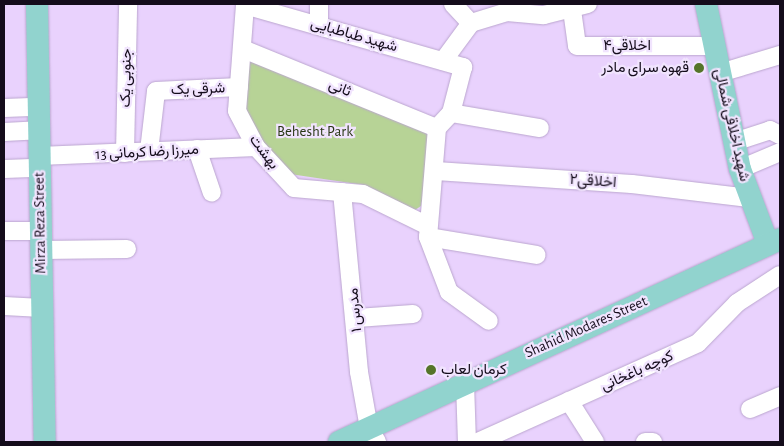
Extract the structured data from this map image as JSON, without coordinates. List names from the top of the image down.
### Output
{
  "streets": {
    "main road": ["شهید اخلاقی شمالی", "Mirza Reza Street", "Shahid Modares Street"],
    "street": [
      "شهید طباطبایی",
      "اخلاقی۴",
      "جنوبی یک",
      "ثانی",
      "شرقی یک",
      "میرزا رضا کرمانی 13",
      "بهشت",
      "اخلاقی۲",
      "مدرس ۱",
      "کوچه باغخانی"
    ]
  },
  "crossings": [
    ["شهید طباطبایی", "بهشت"],
    ["اخلاقی۴", "شهید اخلاقی شمالی"],
    ["جنوبی یک", "میرزا رضا کرمانی 13"],
    ["ثانی", "بهشت"],
    ["شرقی یک", "میرزا رضا کرمانی 13"],
    ["شرقی یک", "بهشت"],
    ["شهید اخلاقی شمالی", "اخلاقی۲"],
    ["شهید اخلاقی شمالی", "Shahid Modares Street"],
    ["میرزا رضا کرمانی 13", "بهشت"],
    ["میرزا رضا کرمانی 13", "Mirza Reza Street"],
    ["بهشت", "مدرس ۱"],
    ["مدرس ۱", "Shahid Modares Street"]
  ],
  "parks": ["Behesht Park"],
  "places": ["قهوه سرای مادر", "کرمان لعاب"]
}
